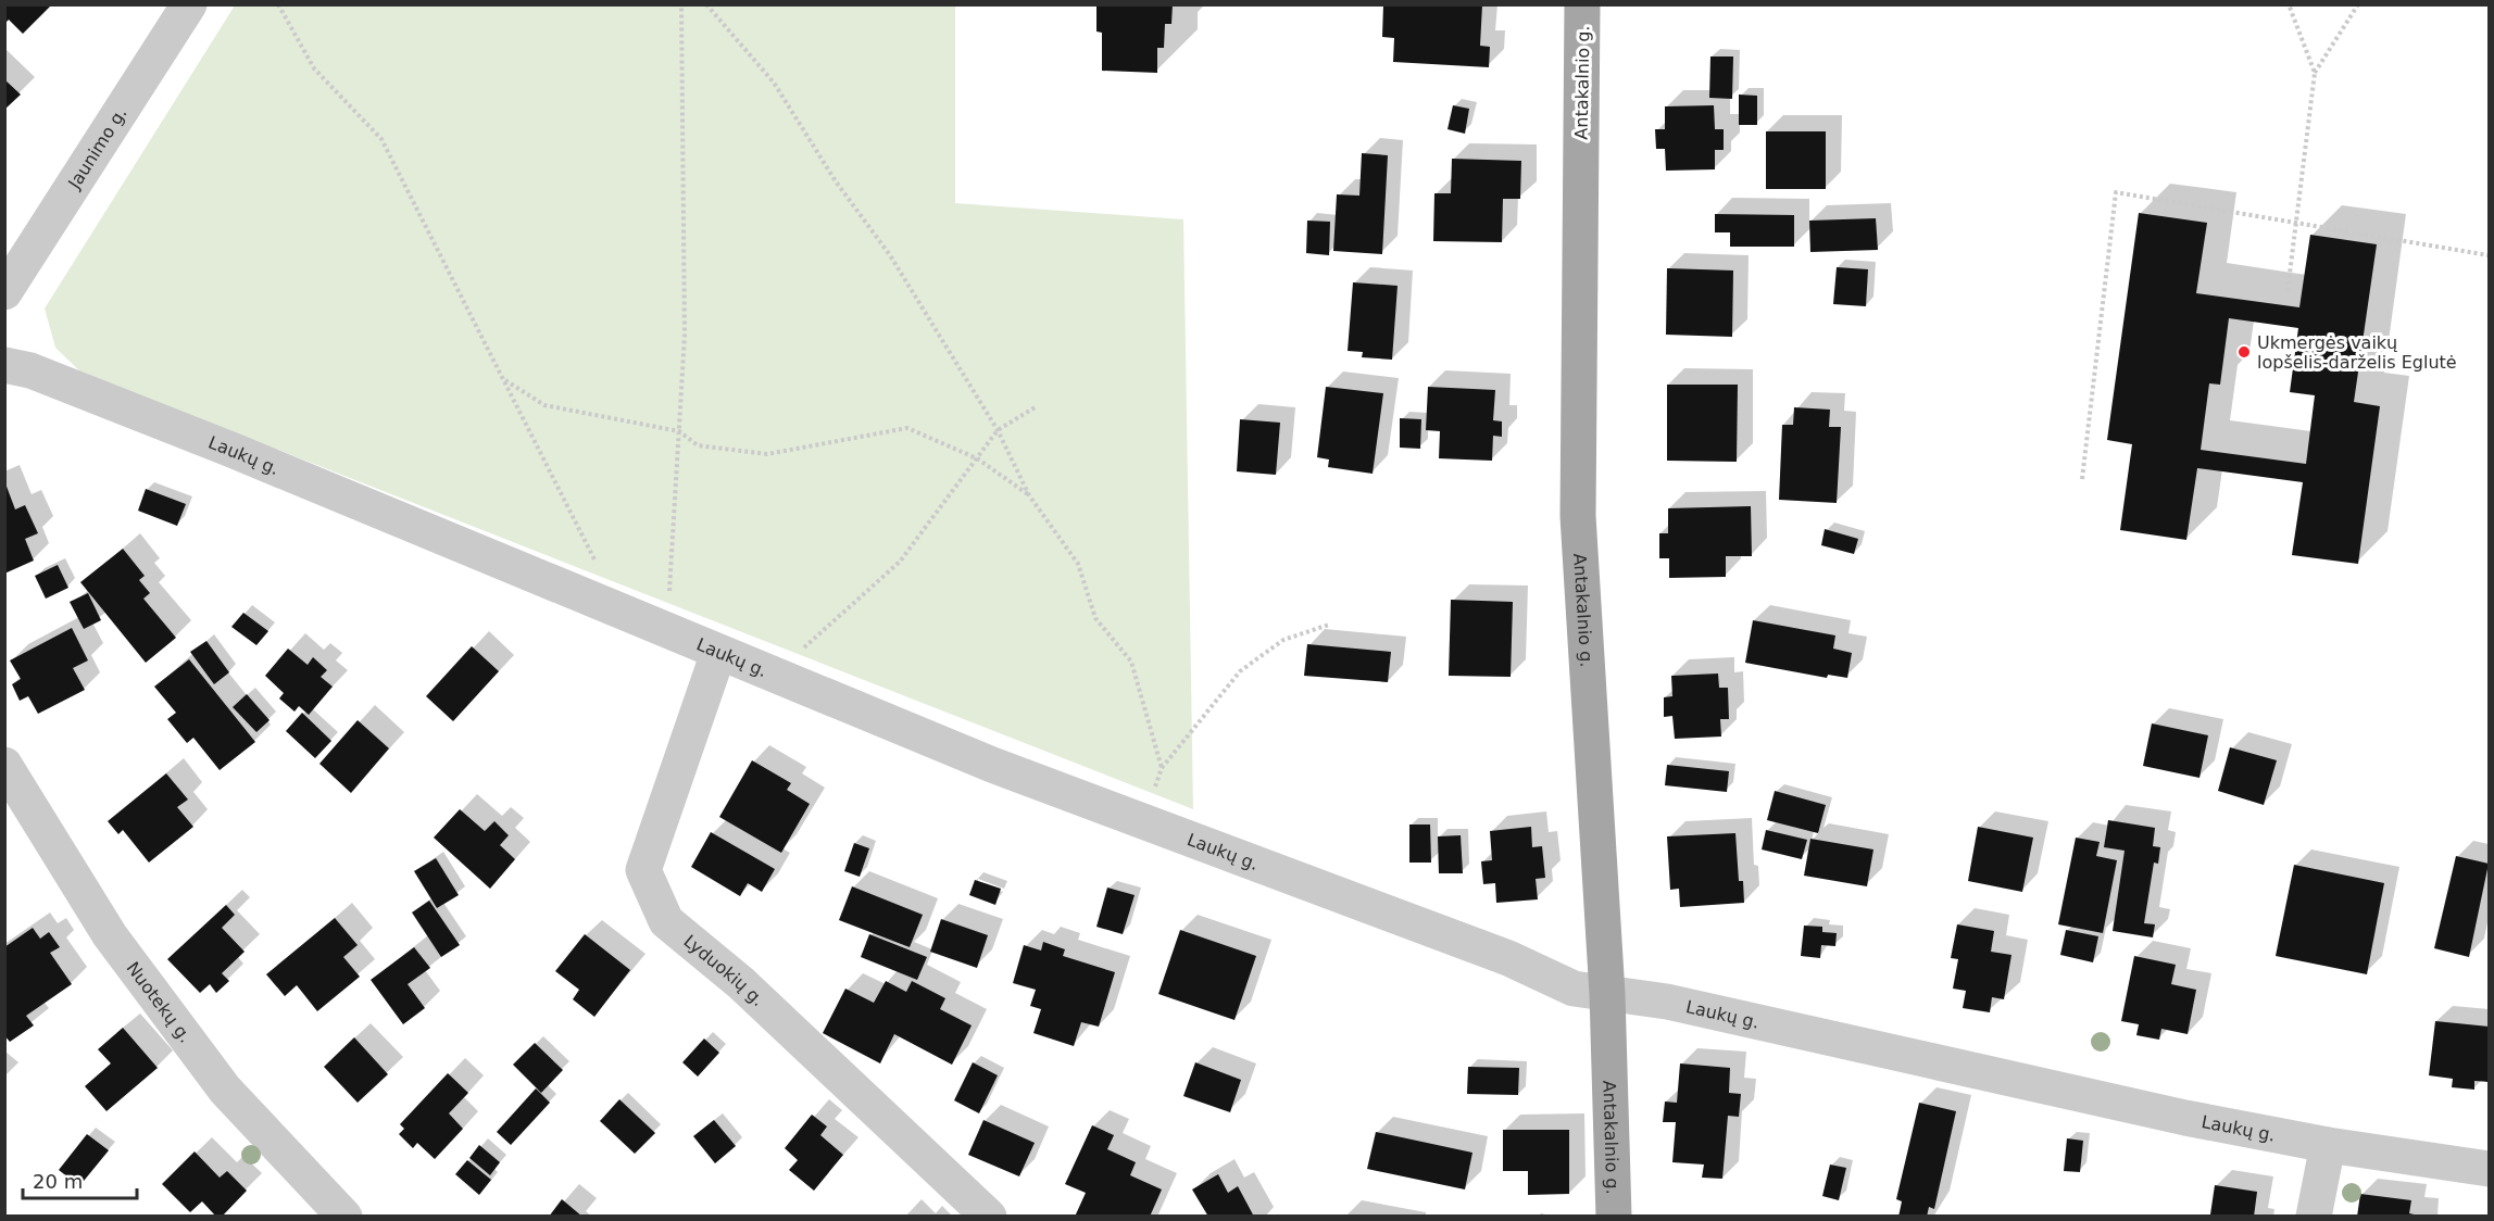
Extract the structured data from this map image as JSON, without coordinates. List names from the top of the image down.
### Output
{
  "streets": {
    "main road": ["Antakalnio g."],
    "street": [
      "Jaunimo g.",
      "Laukų g.",
      "Lyduokių g.",
      "Nuotekų g."
    ]
  },
  "crossings": [
    ["Antakalnio g.", "Laukų g."],
    ["Laukų g.", "Lyduokių g."]
  ],
  "places": ["Ukmergės vaikų lopšelis-darželis Eglutė"],
  "scale_bar": "20 m"
}
